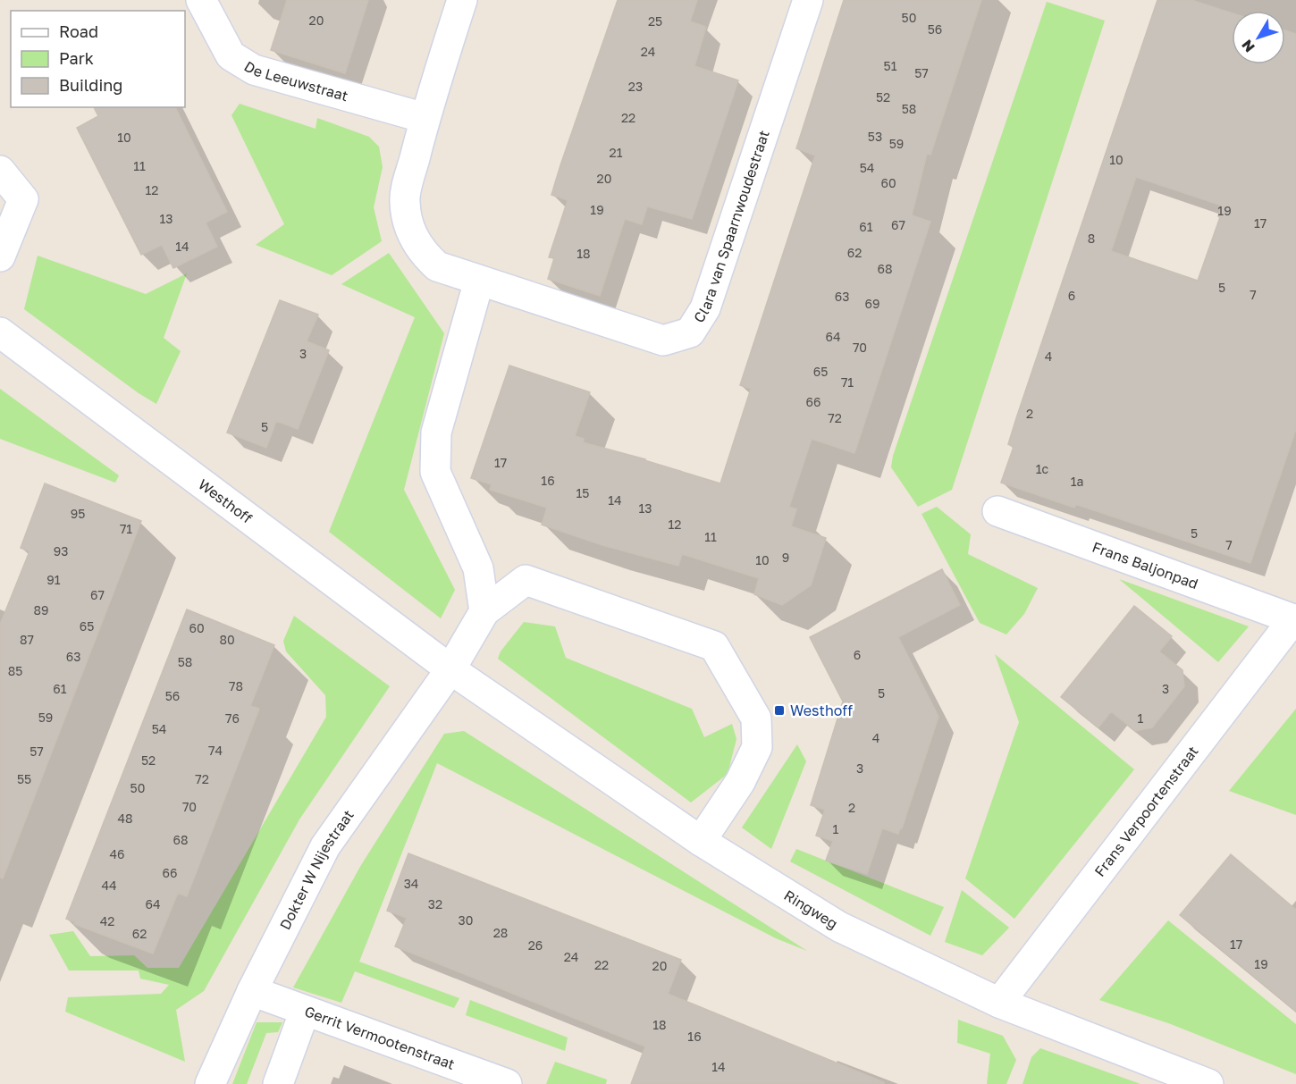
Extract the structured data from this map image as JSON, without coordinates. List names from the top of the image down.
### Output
{
  "streets": {
    "street": [
      "De Leeuwstraat",
      "Clara van Spaarnwoudestraat",
      "Westhoff",
      "Frans Baljonpad",
      "Frans Verpoortenstraat",
      "Dokter W Nijestraat",
      "Ringweg",
      "Gerrit Vermootenstraat"
    ]
  },
  "crossings": [
    ["De Leeuwstraat", "Clara van Spaarnwoudestraat"],
    ["Westhoff", "Dokter W Nijestraat"],
    ["Westhoff", "Ringweg"],
    ["Frans Baljonpad", "Frans Verpoortenstraat"],
    ["Frans Verpoortenstraat", "Ringweg"],
    ["Dokter W Nijestraat", "Ringweg"],
    ["Dokter W Nijestraat", "Gerrit Vermootenstraat"]
  ],
  "places": {
    "transit": ["Westhoff"]
  },
  "house_numbers": [
    "50",
    "20",
    "25",
    "56",
    "24",
    "51",
    "57",
    "23",
    "52",
    "58",
    "22",
    "53",
    "10",
    "59",
    "21",
    "10",
    "11",
    "54",
    "20",
    "60",
    "12",
    "19",
    "19",
    "13",
    "17",
    "67",
    "61",
    "8",
    "14",
    "62",
    "18",
    "68",
    "5",
    "7",
    "6",
    "63",
    "69",
    "64",
    "70",
    "3",
    "4",
    "65",
    "71",
    "66",
    "2",
    "72",
    "5",
    "17",
    "1c",
    "16",
    "1a",
    "15",
    "14",
    "13",
    "95",
    "12",
    "71",
    "5",
    "11",
    "7",
    "93",
    "9",
    "10",
    "91",
    "67",
    "89",
    "65",
    "60",
    "87",
    "80",
    "6",
    "63",
    "58",
    "85",
    "78",
    "61",
    "3",
    "5",
    "56",
    "59",
    "76",
    "1",
    "54",
    "4",
    "74",
    "57",
    "52",
    "3",
    "55",
    "72",
    "50",
    "70",
    "2",
    "48",
    "1",
    "68",
    "46",
    "66",
    "34",
    "44",
    "64",
    "32",
    "30",
    "42",
    "28",
    "62",
    "17",
    "26",
    "24",
    "19",
    "22",
    "20",
    "18",
    "16",
    "14"
  ],
  "legend": ["Road", "Park", "Building"],
  "north": "bottom left"
}
